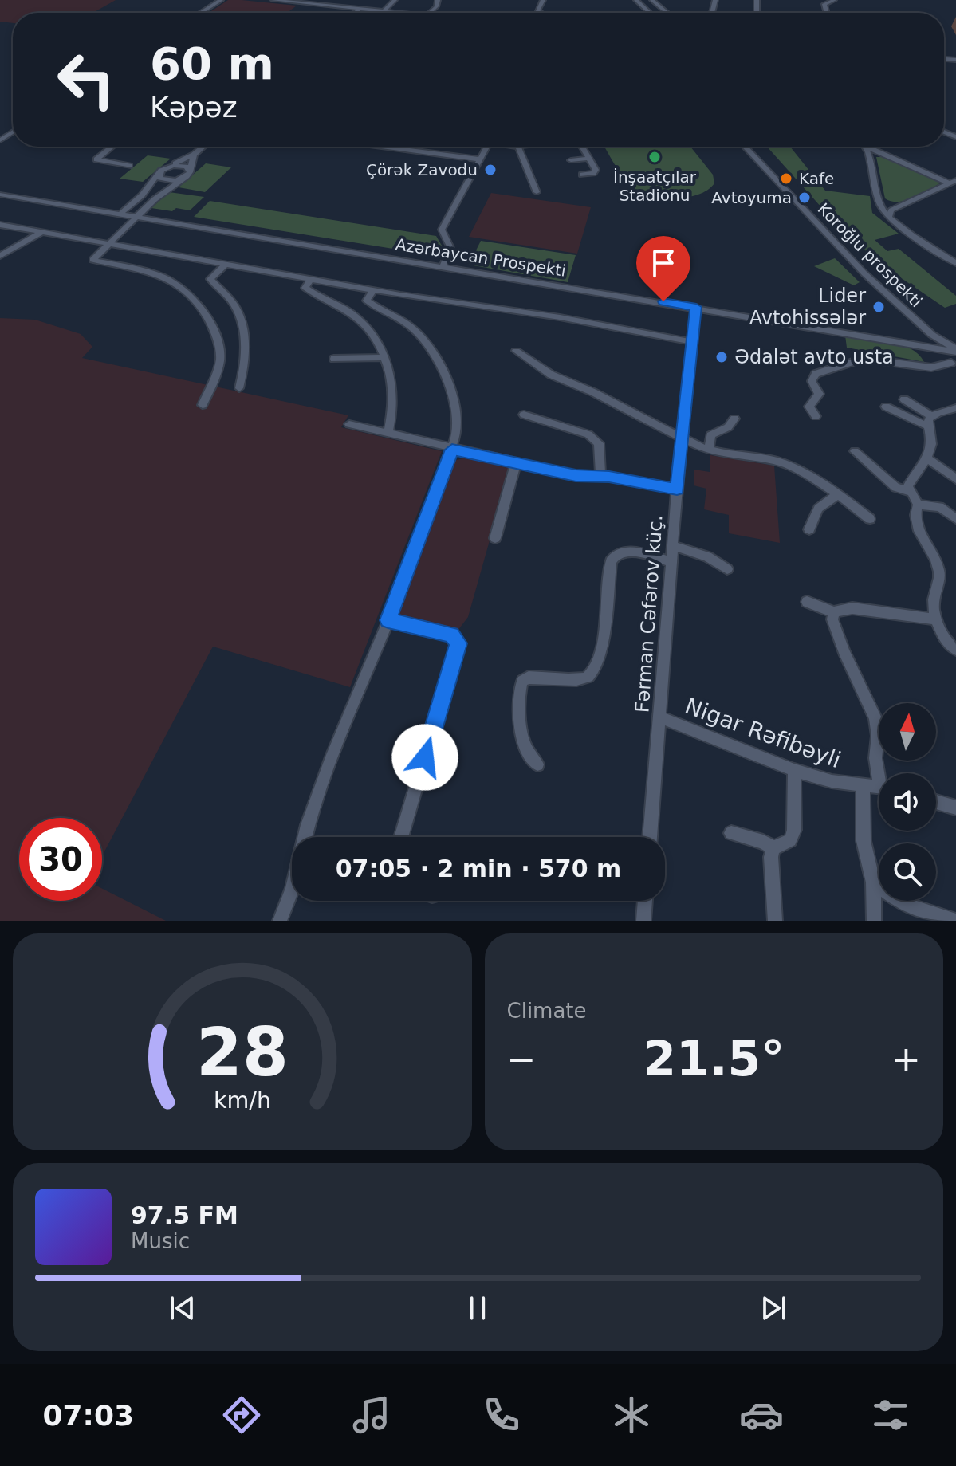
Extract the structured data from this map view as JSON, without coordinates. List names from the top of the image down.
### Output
{
  "streets": {
    "street": [
      "Koroğlu prospekti",
      "Azərbaycan Prospekti",
      "Fərman Cəfərov küç.",
      "Nigar Rəfibəyli"
    ]
  },
  "crossings": [
    ["Azərbaycan Prospekti", "Fərman Cəfərov küç."],
    ["Fərman Cəfərov küç.", "Nigar Rəfibəyli"]
  ],
  "places": [
    "İnşaatçılar Stadionu",
    "Çörək Zavodu",
    "Kafe",
    "Avtoyuma",
    "Lider Avtohissələr",
    "Ədalət avto usta"
  ],
  "north": "top",
  "page": {
    "turn": ["60 m", "Kəpəz"],
    "limit": "30",
    "trip": "07:05 · 2 min · 570 m",
    "tile": "Climate",
    "heat": ["−", "21.5°", "+"],
    "song": ["97.5 FM", "Music"],
    "tabs": "07:03",
    "gauge": ["28", "km/h"]
  }
}
